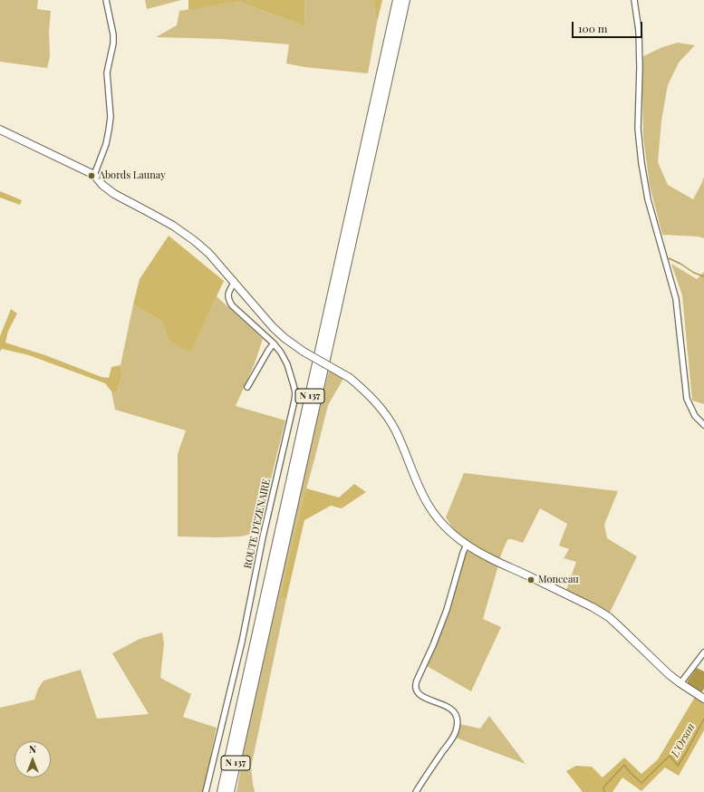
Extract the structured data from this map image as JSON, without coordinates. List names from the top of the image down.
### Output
{
  "streets": {
    "highway": ["N 137"],
    "street": ["ROUTE D'EZENAIRE"]
  },
  "water": ["L’Orson"],
  "places": ["Abords Launay", "Monceau"],
  "scale_bar": "100 m",
  "north": "top"
}
